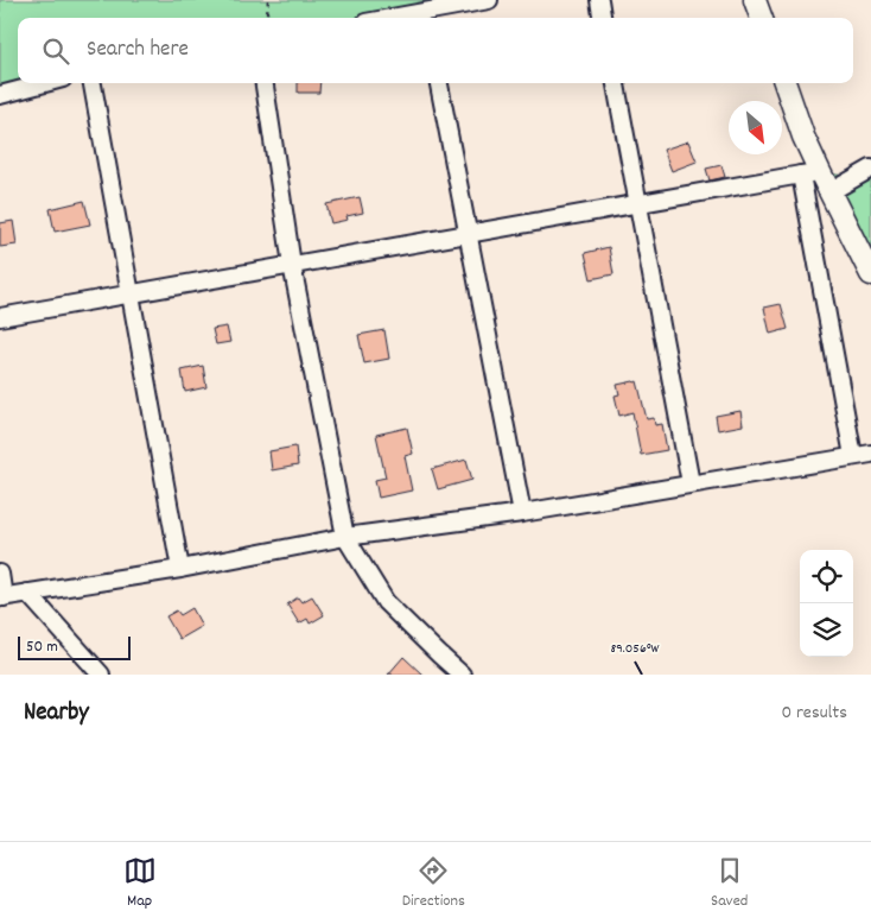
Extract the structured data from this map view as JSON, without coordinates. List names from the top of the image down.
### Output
{
  "scale_bar": "50 m",
  "north": "bottom right",
  "page": {
    "search": "Search here",
    "scale": "50 m",
    "heading": ["Nearby", "0 results"],
    "nav": ["Map", "Directions", "Saved"]
  },
  "coordinates": ["89.056°W"]
}
